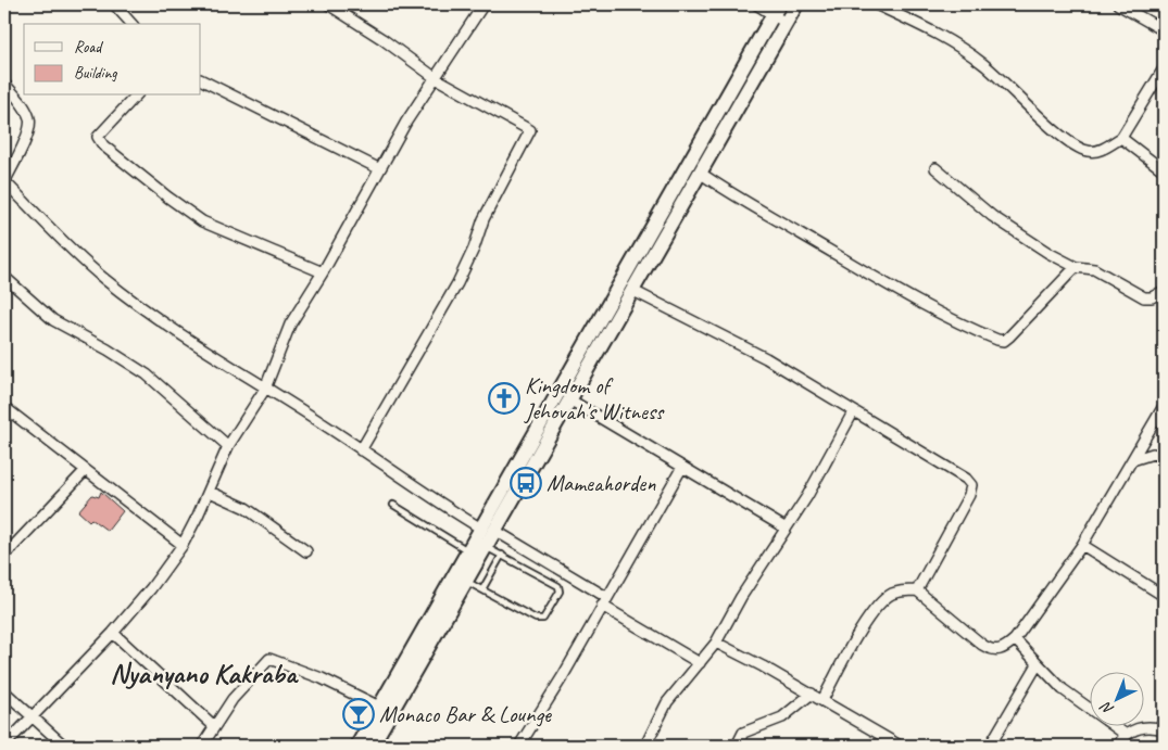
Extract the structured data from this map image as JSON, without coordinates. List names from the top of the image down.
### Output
{
  "districts": ["Nyanyano Kakraba"],
  "places": {
    "church": ["Kingdom of Jehovah's Witness"],
    "bus stop": ["Mameahorden"],
    "bar": ["Monaco Bar & Lounge"]
  },
  "legend": ["Road", "Building"],
  "north": "bottom left"
}
